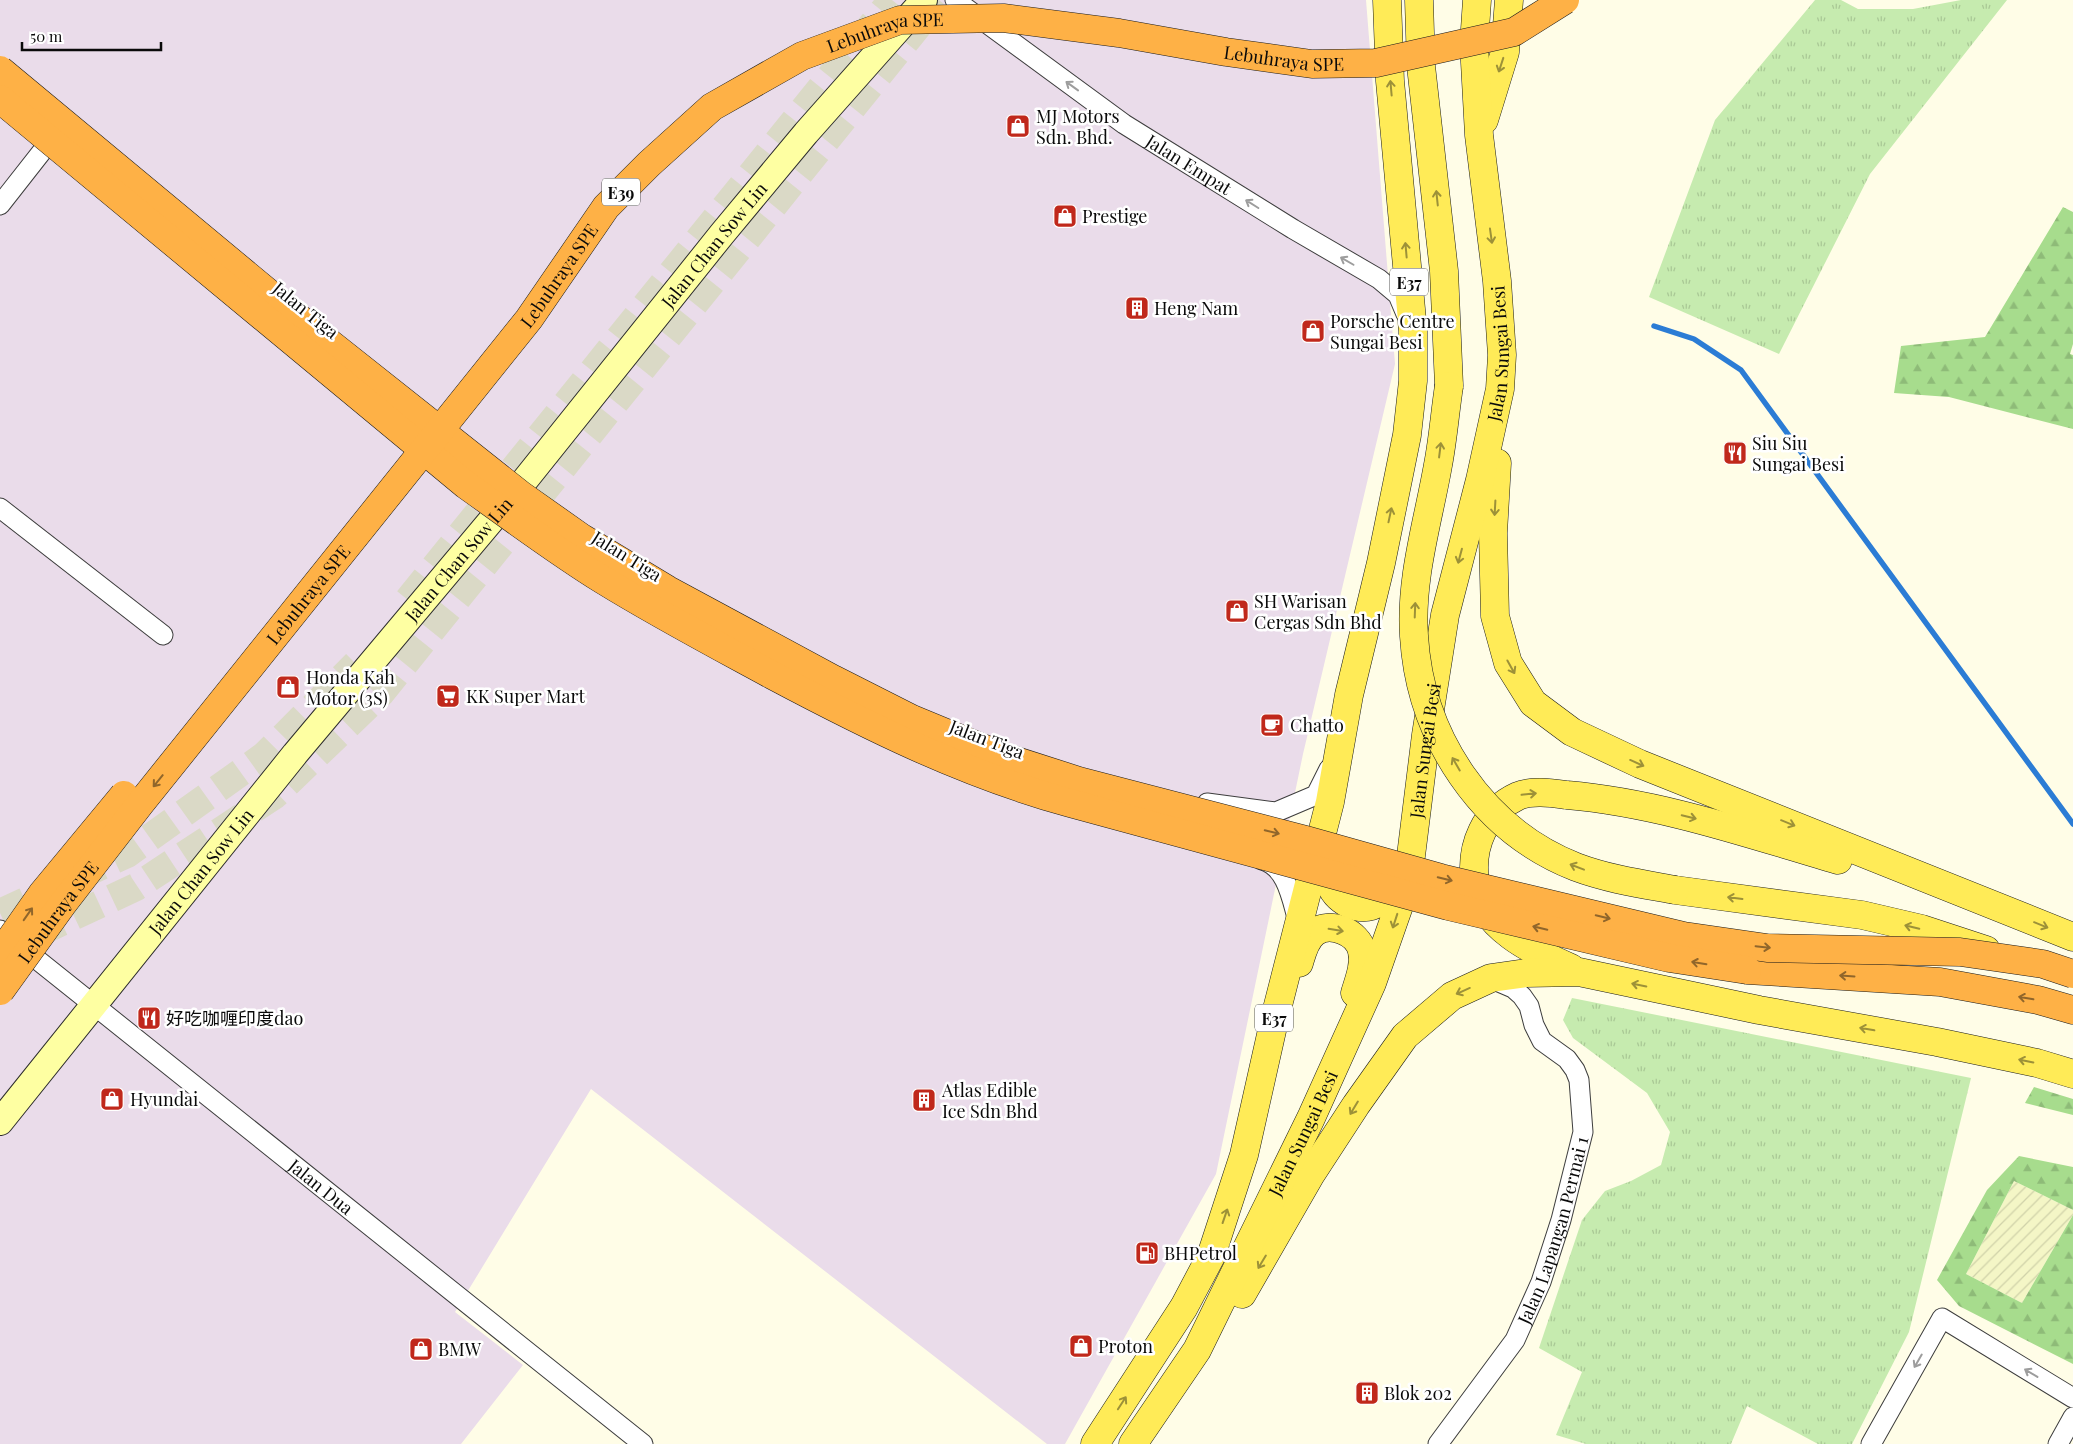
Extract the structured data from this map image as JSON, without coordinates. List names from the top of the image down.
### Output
{
  "streets": {
    "highway": ["Lebuhraya SPE", "E39"],
    "main road": ["E37", "Jalan Sungai Besi"],
    "street": [
      "Jalan Empat",
      "Jalan Chan Sow Lin",
      "Jalan Tiga",
      "Jalan Dua",
      "Jalan Lapangan Permai 1"
    ]
  },
  "crossings": [
    ["Jalan Empat", "E37"],
    ["Jalan Chan Sow Lin", "Jalan Tiga"],
    ["Jalan Chan Sow Lin", "Jalan Dua"],
    ["E37", "Jalan Tiga"]
  ],
  "one_way": ["Jalan Empat"],
  "places": {
    "shop": [
      "MJ Motors Sdn. Bhd.",
      "Prestige",
      "Porsche Centre Sungai Besi",
      "SH Warisan Cergas Sdn Bhd",
      "Honda Kah Motor (3S)",
      "Hyundai",
      "Proton",
      "BMW"
    ],
    "building": ["Heng Nam", "Atlas Edible Ice Sdn Bhd", "Blok 202"],
    "restaurant": ["Siu Siu Sungai Besi", "好吃咖喱印度dao"],
    "supermarket": ["KK Super Mart"],
    "cafe": ["Chatto"],
    "fuel station": ["BHPetrol"]
  },
  "scale_bar": "50 m"
}
